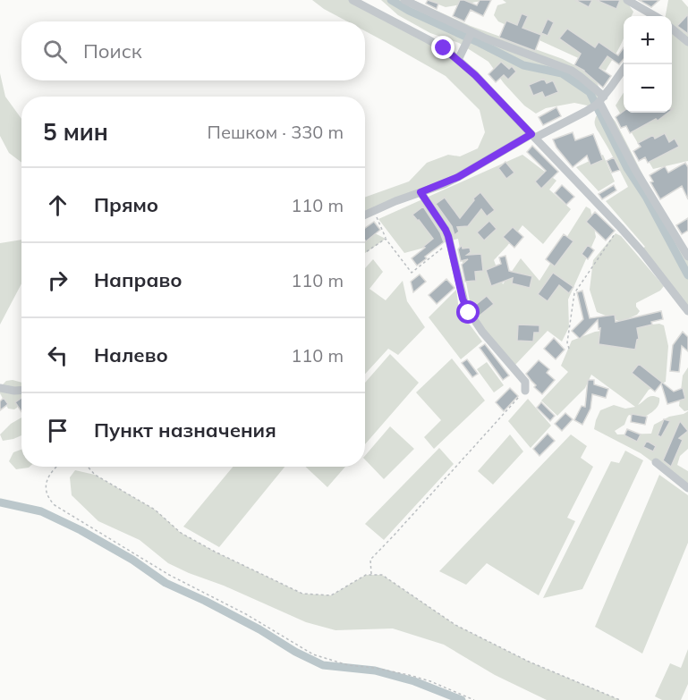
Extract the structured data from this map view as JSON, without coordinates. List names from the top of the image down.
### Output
{
  "page": {
    "map_buttons": ["+", "−"],
    "search": "Поиск",
    "heading": ["5 мин", "Пешком · 330 m"],
    "list": [
      ["Прямо", "110 m"],
      ["Направо", "110 m"],
      ["Налево", "110 m"],
      "Пункт назначения"
    ]
  }
}
